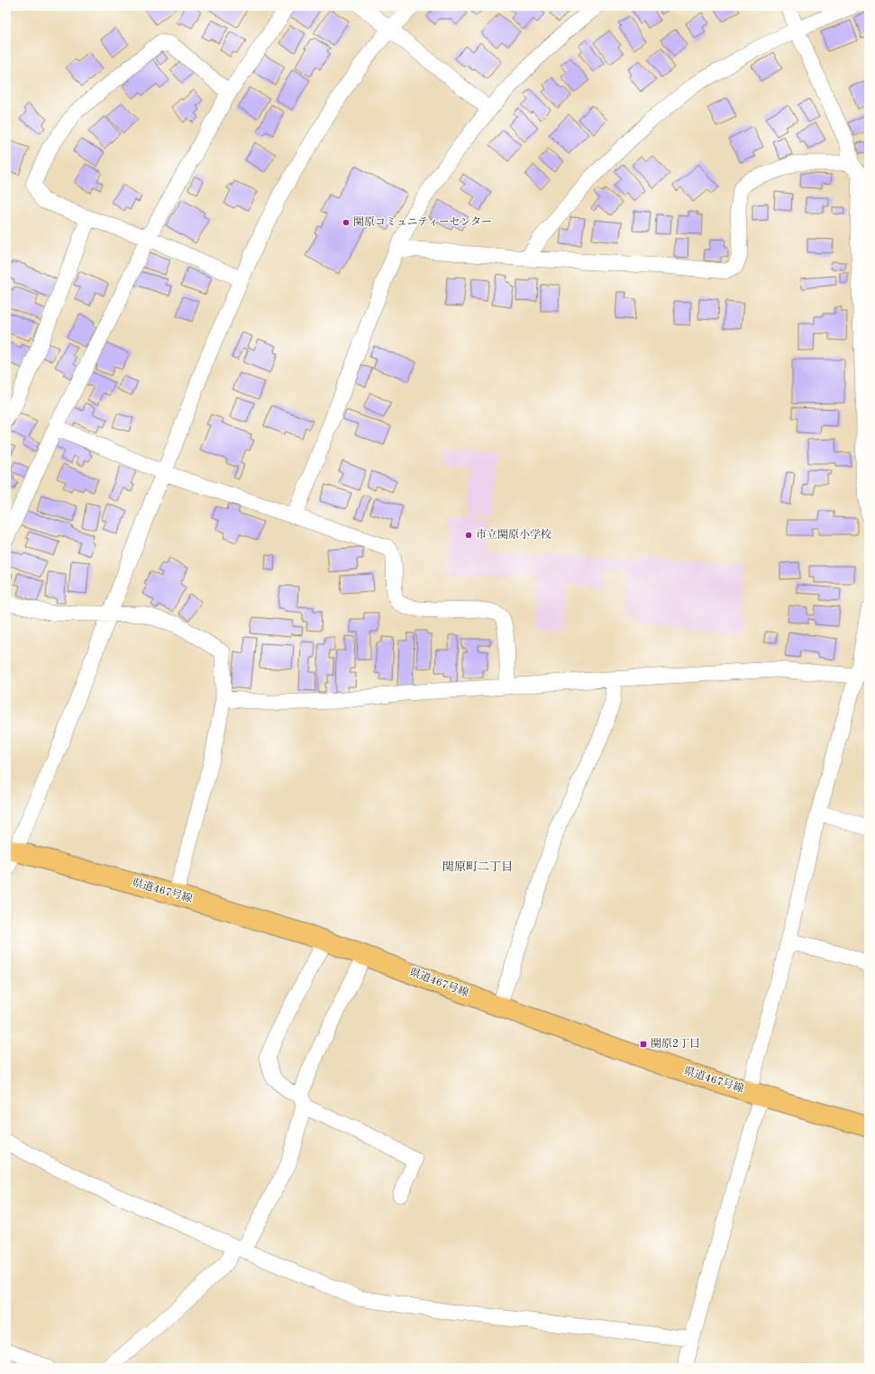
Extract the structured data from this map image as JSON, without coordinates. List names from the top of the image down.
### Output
{
  "streets": {
    "main road": ["県道467号線"]
  },
  "districts": ["関原町二丁目"],
  "places": {
    "other": ["関原コミュニティーセンター", "市立関原小学校"],
    "transit": ["関原2丁目"]
  }
}
